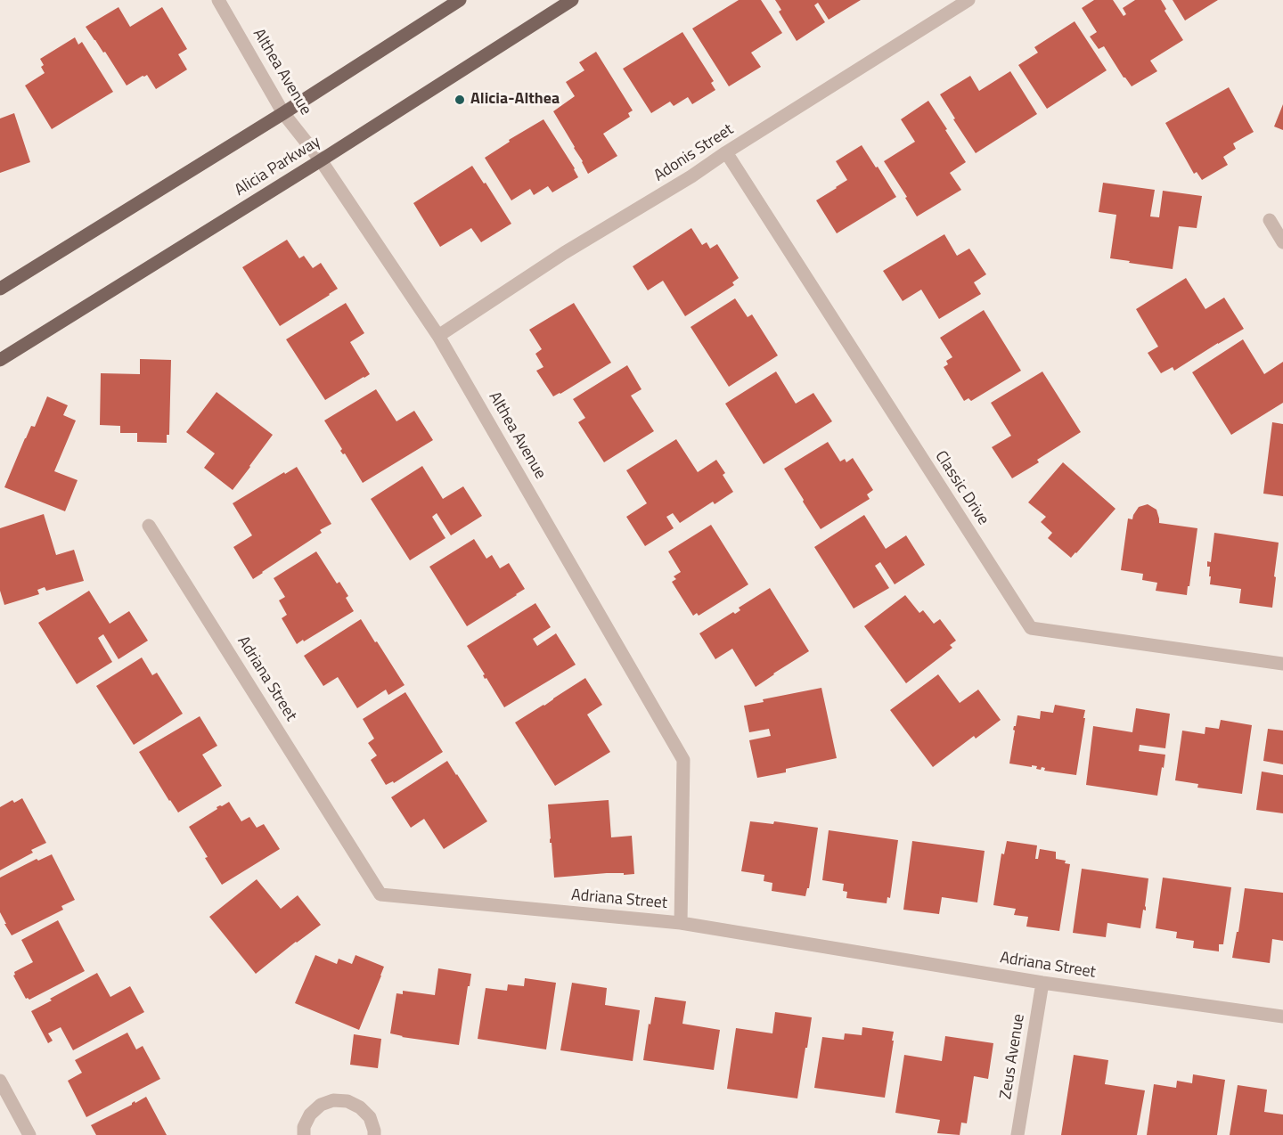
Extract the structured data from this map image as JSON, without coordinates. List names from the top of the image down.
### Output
{
  "streets": {
    "main road": ["Alicia Parkway"],
    "street": [
      "Althea Avenue",
      "Adonis Street",
      "Classic Drive",
      "Adriana Street",
      "Zeus Avenue"
    ]
  },
  "crossings": [
    ["Althea Avenue", "Adonis Street"],
    ["Althea Avenue", "Alicia Parkway"],
    ["Althea Avenue", "Adriana Street"],
    ["Adonis Street", "Classic Drive"],
    ["Adriana Street", "Zeus Avenue"]
  ],
  "places": ["Alicia-Althea"]
}
